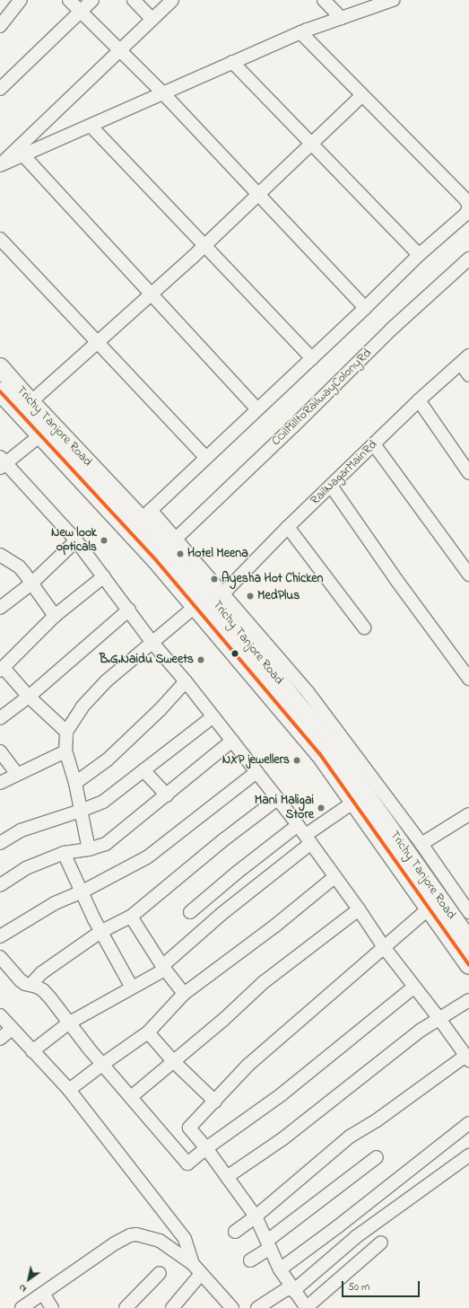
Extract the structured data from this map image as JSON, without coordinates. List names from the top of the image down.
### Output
{
  "streets": {
    "highway": ["Trichy Tanjore Road"],
    "street": ["COilMilltoRailwayColonyRd", "RailNagarMainRd"]
  },
  "places": [
    "New look opticals",
    "Hotel Meena",
    "Ayesha Hot Chicken",
    "MedPlus",
    "B.G.Naidu Sweets",
    "NXP jewellers",
    "Mani Maligai Store"
  ],
  "scale_bar": "50 m",
  "north": "bottom left"
}
